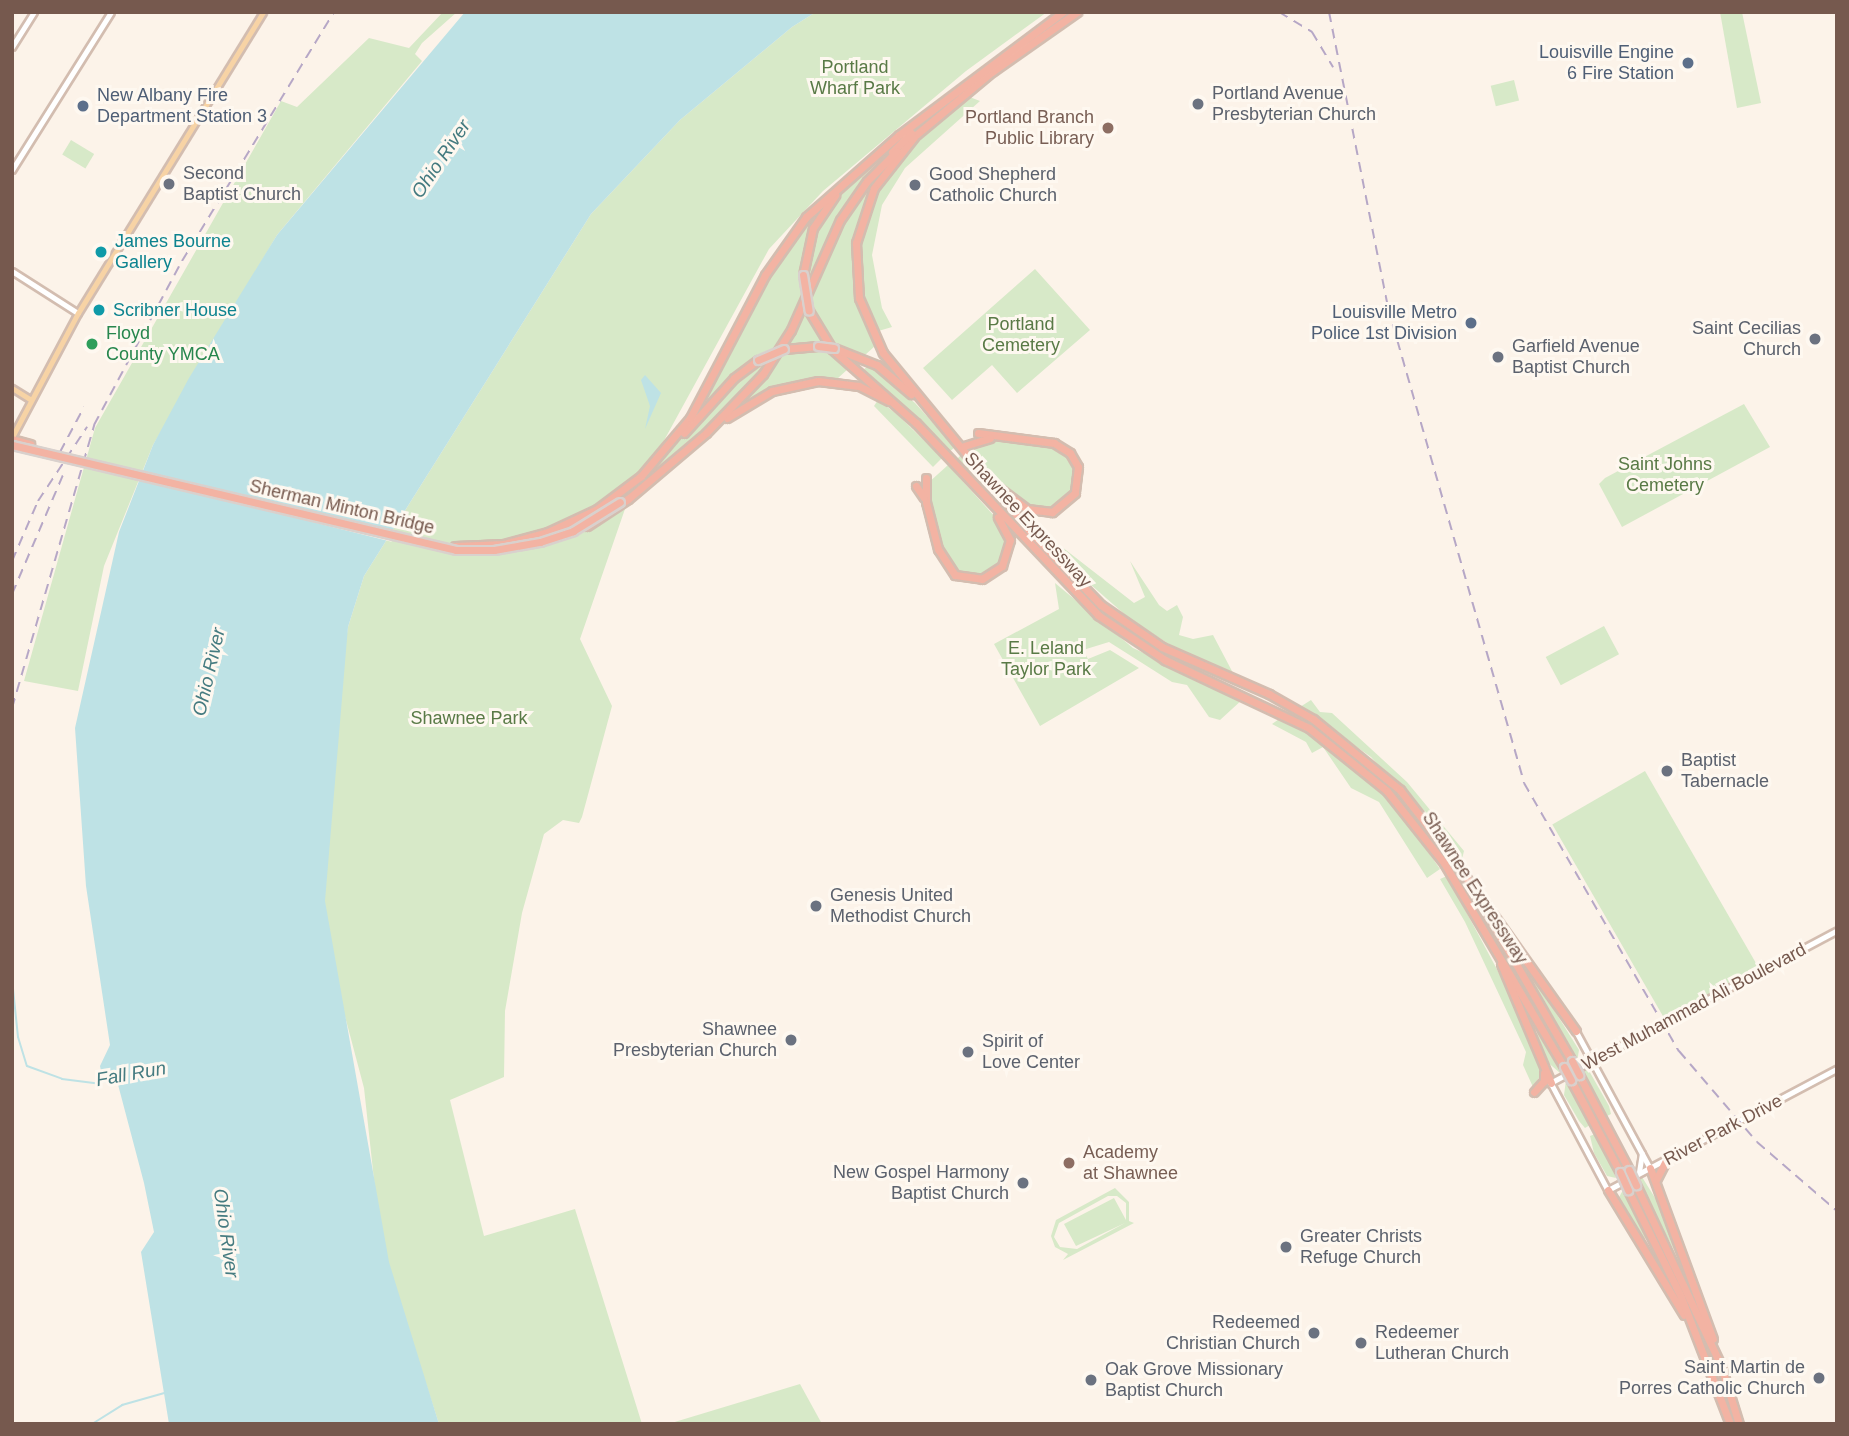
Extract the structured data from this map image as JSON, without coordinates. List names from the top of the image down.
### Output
{
  "streets": {
    "highway": ["Sherman Minton Bridge", "Shawnee Expressway"],
    "main road": ["West Muhammad Ali Boulevard", "River Park Drive"]
  },
  "crossings": [
    ["Shawnee Expressway", "West Muhammad Ali Boulevard"],
    ["Shawnee Expressway", "River Park Drive"]
  ],
  "water": ["Ohio River", "Fall Run"],
  "parks": [
    "Portland Wharf Park",
    "Portland Cemetery",
    "Saint Johns Cemetery",
    "E. Leland Taylor Park",
    "Shawnee Park"
  ],
  "places": [
    "Louisville Engine 6 Fire Station",
    "Portland Avenue Presbyterian Church",
    "New Albany Fire Department Station 3",
    "Portland Branch Public Library",
    "Second Baptist Church",
    "Good Shepherd Catholic Church",
    "James Bourne Gallery",
    "Scribner House",
    "Louisville Metro Police 1st Division",
    "Saint Cecilias Church",
    "Floyd County YMCA",
    "Garfield Avenue Baptist Church",
    "Baptist Tabernacle",
    "Genesis United Methodist Church",
    "Shawnee Presbyterian Church",
    "Spirit of Love Center",
    "Academy at Shawnee",
    "New Gospel Harmony Baptist Church",
    "Greater Christs Refuge Church",
    "Redeemed Christian Church",
    "Redeemer Lutheran Church",
    "Saint Martin de Porres Catholic Church",
    "Oak Grove Missionary Baptist Church"
  ]
}
